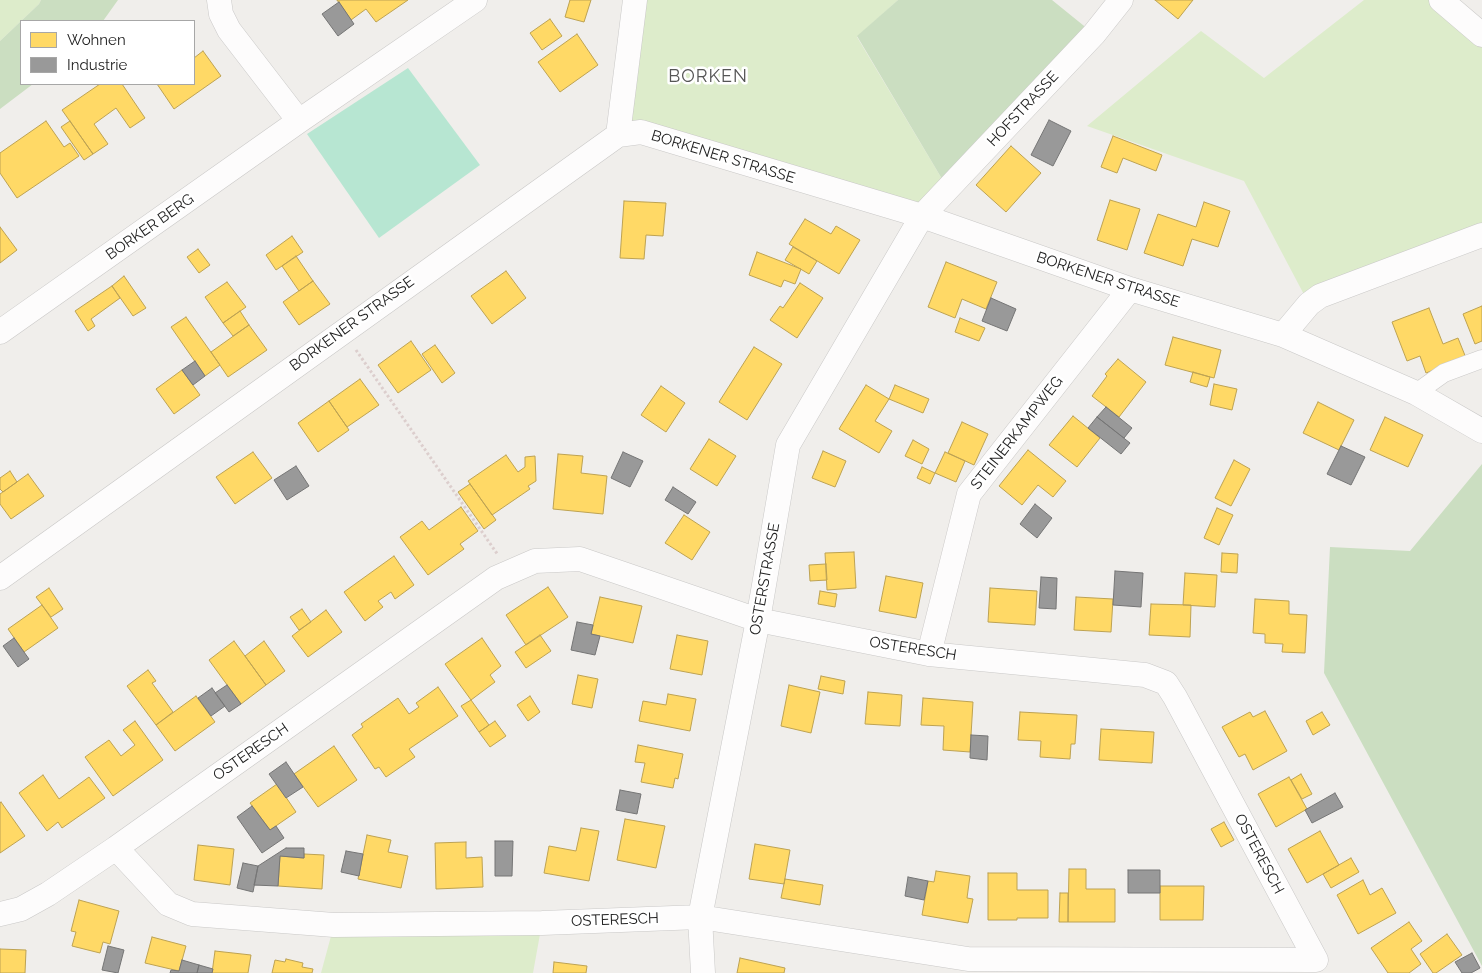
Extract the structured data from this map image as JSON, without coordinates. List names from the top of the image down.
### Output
{
  "streets": {
    "street": [
      "HOFSTRASSE",
      "BORKENER STRASSE",
      "BORKER BERG",
      "STEINERKAMPWEG",
      "OSTERSTRASSE",
      "OSTERESCH"
    ]
  },
  "crossings": [
    ["HOFSTRASSE", "BORKENER STRASSE"],
    ["HOFSTRASSE", "OSTERSTRASSE"],
    ["BORKENER STRASSE", "STEINERKAMPWEG"],
    ["BORKENER STRASSE", "OSTERSTRASSE"],
    ["STEINERKAMPWEG", "OSTERESCH"],
    ["OSTERSTRASSE", "OSTERESCH"]
  ],
  "districts": ["BORKEN"],
  "legend": ["Wohnen", "Industrie"]
}
